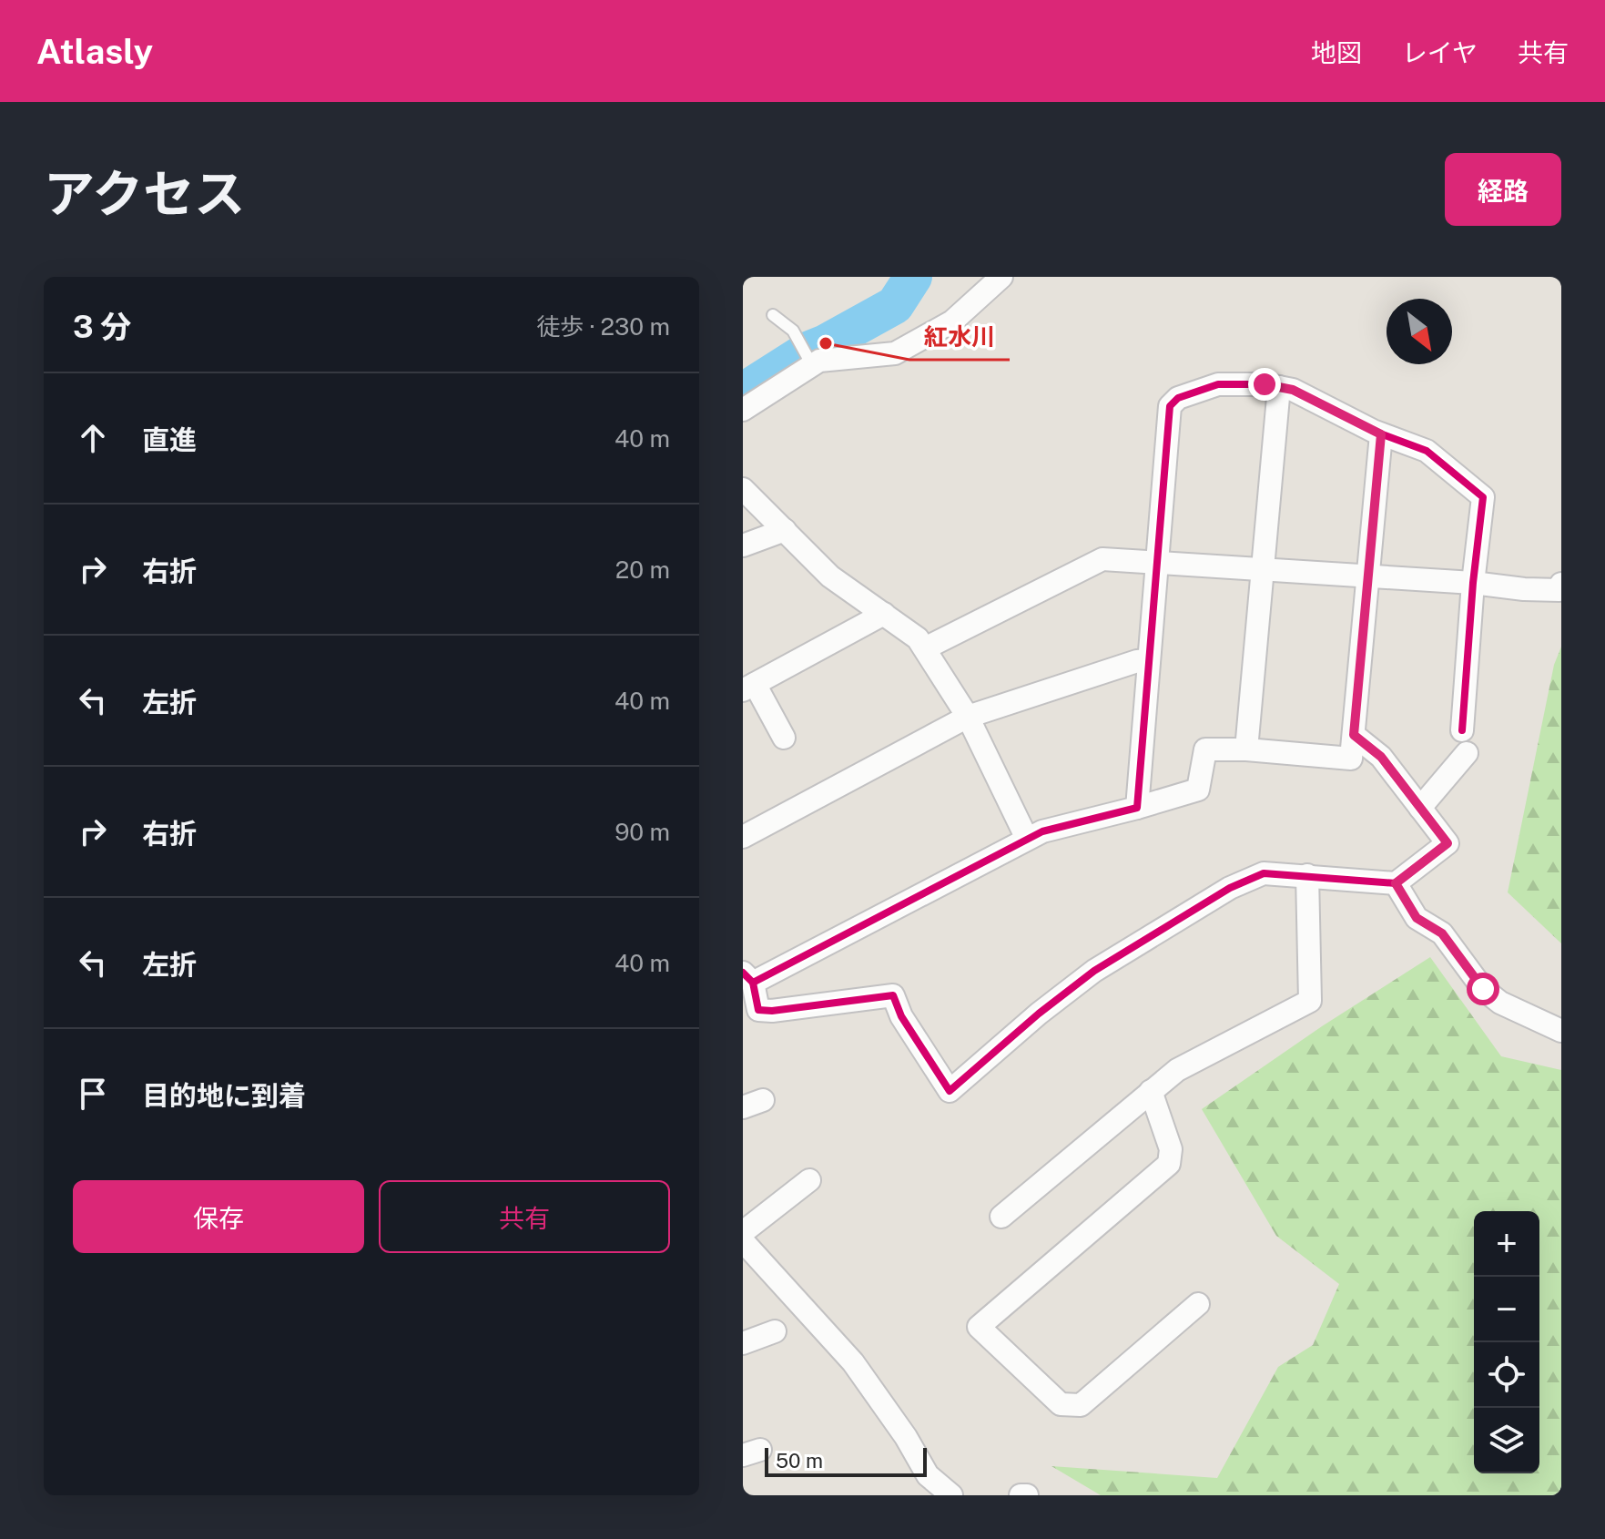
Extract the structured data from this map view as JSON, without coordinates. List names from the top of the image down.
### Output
{
  "places": ["紅水川"],
  "scale_bar": "50 m",
  "north": "bottom right",
  "page": {
    "header": "Atlasly",
    "nav": ["地図", "レイヤ", "共有"],
    "title": "アクセス",
    "buttons": [
      "経路",
      ["保存", "共有"]
    ],
    "heading": ["3 分", "徒歩 · 230 m"],
    "list": [
      ["直進", "40 m"],
      ["右折", "20 m"],
      ["左折", "40 m"],
      ["右折", "90 m"],
      ["左折", "40 m"],
      "目的地に到着"
    ],
    "map_buttons": ["+", "−"],
    "scale": "50 m"
  }
}
